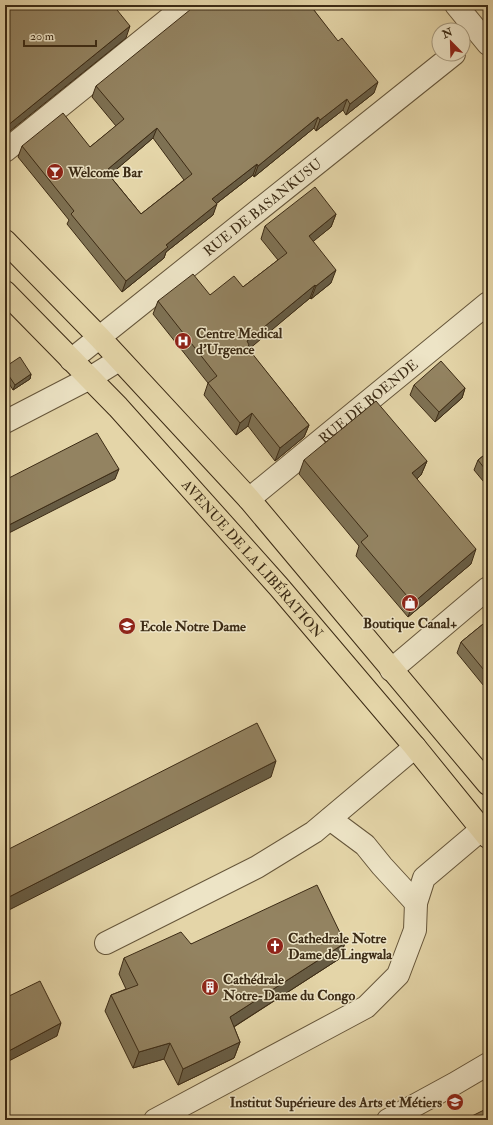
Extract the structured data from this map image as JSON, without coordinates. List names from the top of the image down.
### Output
{
  "streets": {
    "main road": ["AVENUE DE LA LIBÉRATION"],
    "street": ["RUE DE BASANKUSU", "RUE DE BOENDE"]
  },
  "crossings": [
    ["RUE DE BASANKUSU", "AVENUE DE LA LIBÉRATION"]
  ],
  "places": {
    "bar": ["Welcome Bar"],
    "hospital": ["Centre Medical d'Urgence"],
    "shop": ["Boutique Canal+"],
    "school or university": ["Ecole Notre Dame", "Institut Supérieure des Arts et Métiers"],
    "church": ["Cathedrale Notre Dame de Lingwala"],
    "building": ["Cathédrale Notre-Dame du Congo"]
  },
  "scale_bar": "20 m",
  "north": "top left"
}
